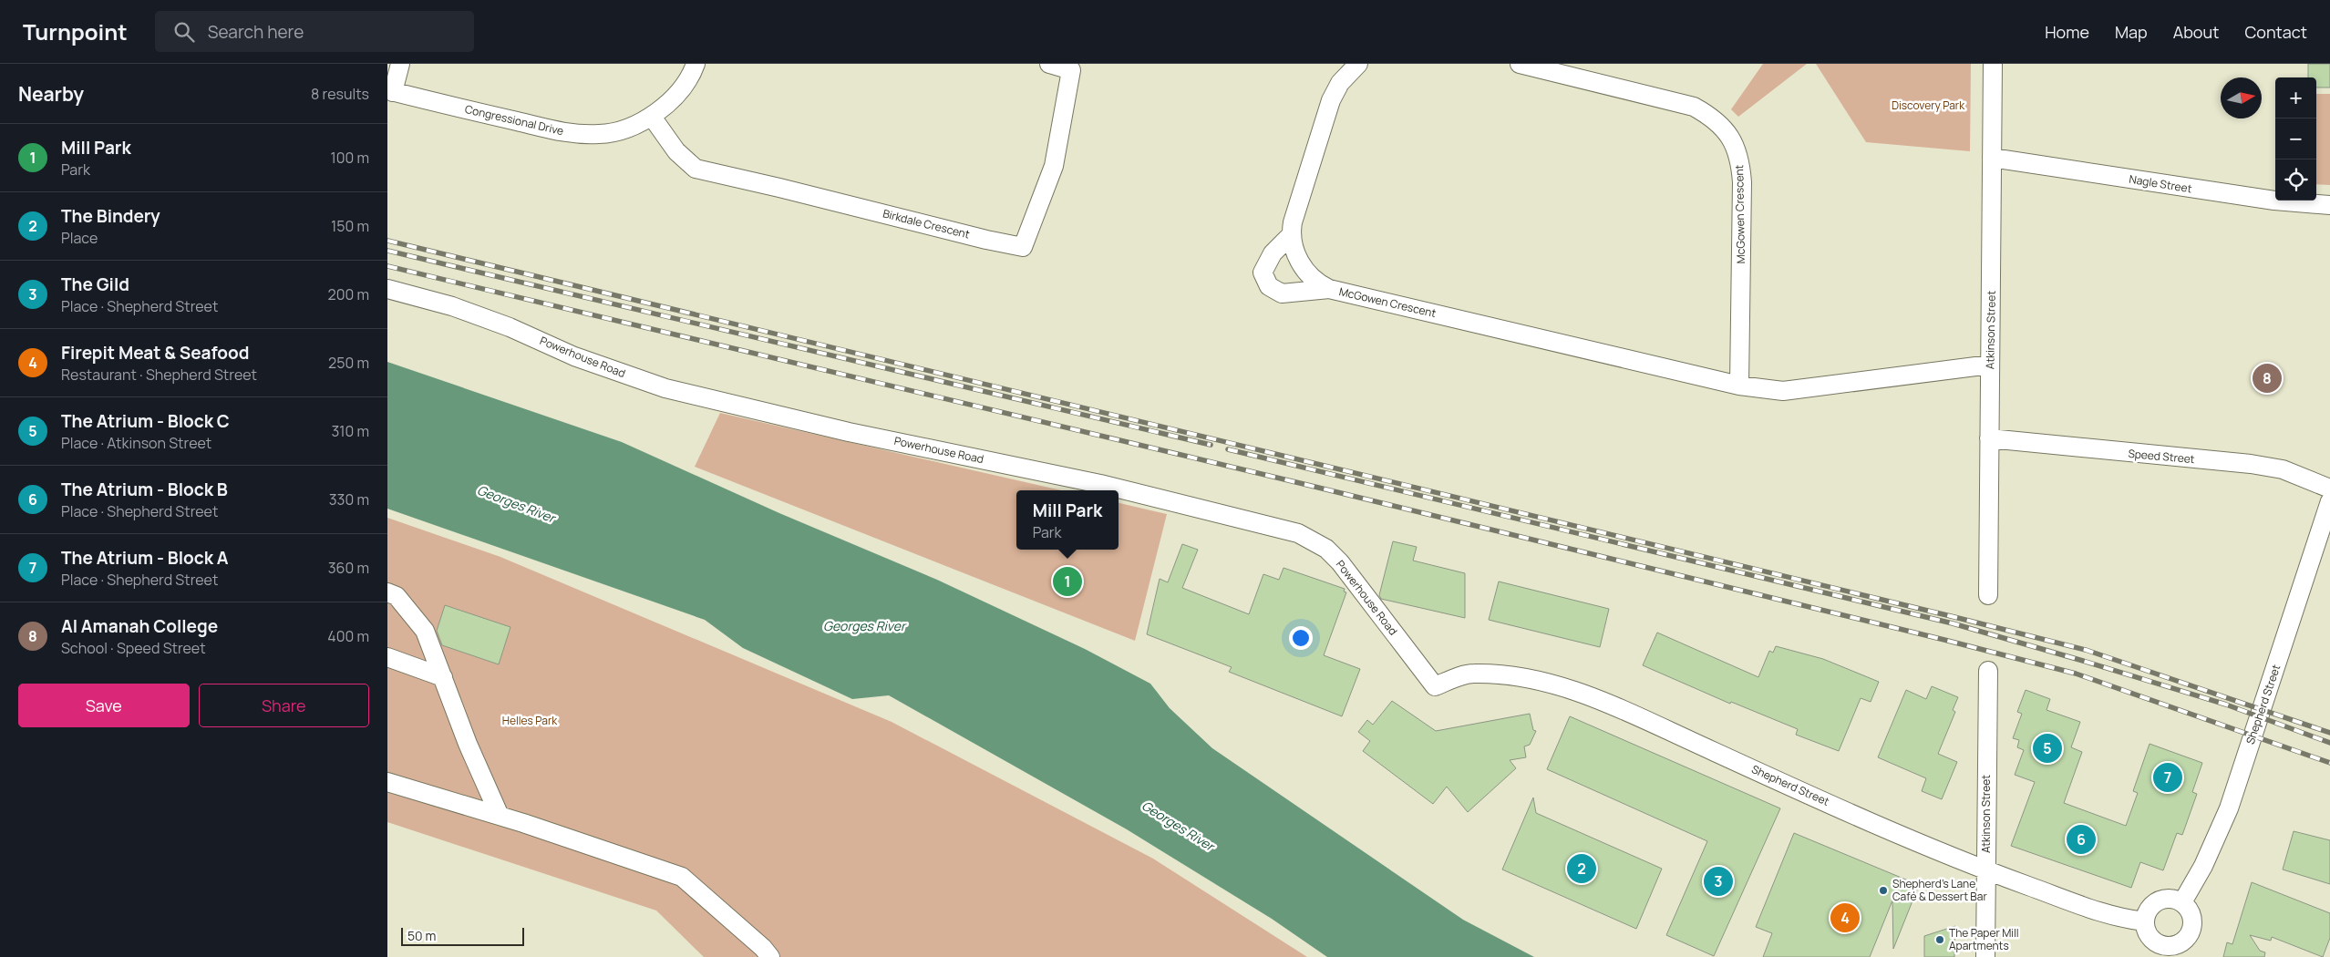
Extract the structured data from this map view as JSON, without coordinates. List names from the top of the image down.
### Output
{
  "streets": {
    "street": [
      "Congressional Drive",
      "Nagle Street",
      "McGowen Crescent",
      "Birkdale Crescent",
      "Atkinson Street",
      "Powerhouse Road",
      "Speed Street",
      "Shepherd Street"
    ]
  },
  "crossings": [
    ["Congressional Drive", "Birkdale Crescent"],
    ["Nagle Street", "Atkinson Street"],
    ["McGowen Crescent", "Atkinson Street"],
    ["Atkinson Street", "Speed Street"],
    ["Atkinson Street", "Shepherd Street"],
    ["Powerhouse Road", "Shepherd Street"]
  ],
  "water": ["Georges River"],
  "parks": ["Discovery Park", "Helles Park"],
  "places": ["Shepherd’s Lane Café & Dessert Bar", "The Paper Mill Apartments"],
  "scale_bar": "50 m",
  "north": "right",
  "page": {
    "header": "Turnpoint",
    "search": "Search here",
    "nav": [
      "Home",
      "Map",
      "About",
      "Contact"
    ],
    "heading": ["Nearby", "8 results"],
    "map_buttons": ["+", "−"],
    "list": [
      {
        "mark": "1",
        "name": "Mill Park",
        "note": "Park",
        "value": "100 m"
      },
      {
        "mark": "2",
        "name": "The Bindery",
        "note": "Place",
        "value": "150 m"
      },
      {
        "mark": "3",
        "name": "The Gild",
        "note": "Place · Shepherd Street",
        "value": "200 m"
      },
      {
        "mark": "4",
        "name": "Firepit Meat & Seafood",
        "note": "Restaurant · Shepherd Street",
        "value": "250 m"
      },
      {
        "mark": "5",
        "name": "The Atrium - Block C",
        "note": "Place · Atkinson Street",
        "value": "310 m"
      },
      {
        "mark": "6",
        "name": "The Atrium - Block B",
        "note": "Place · Shepherd Street",
        "value": "330 m"
      },
      {
        "mark": "7",
        "name": "The Atrium - Block A",
        "note": "Place · Shepherd Street",
        "value": "360 m"
      },
      {
        "mark": "8",
        "name": "Al Amanah College",
        "note": "School · Speed Street",
        "value": "400 m"
      }
    ],
    "pins": [
      "8",
      "1",
      "5",
      "7",
      "6",
      "2",
      "3",
      "4"
    ],
    "popup": ["Mill Park", "Park"],
    "buttons": ["Save", "Share"],
    "scale": "50 m"
  }
}
